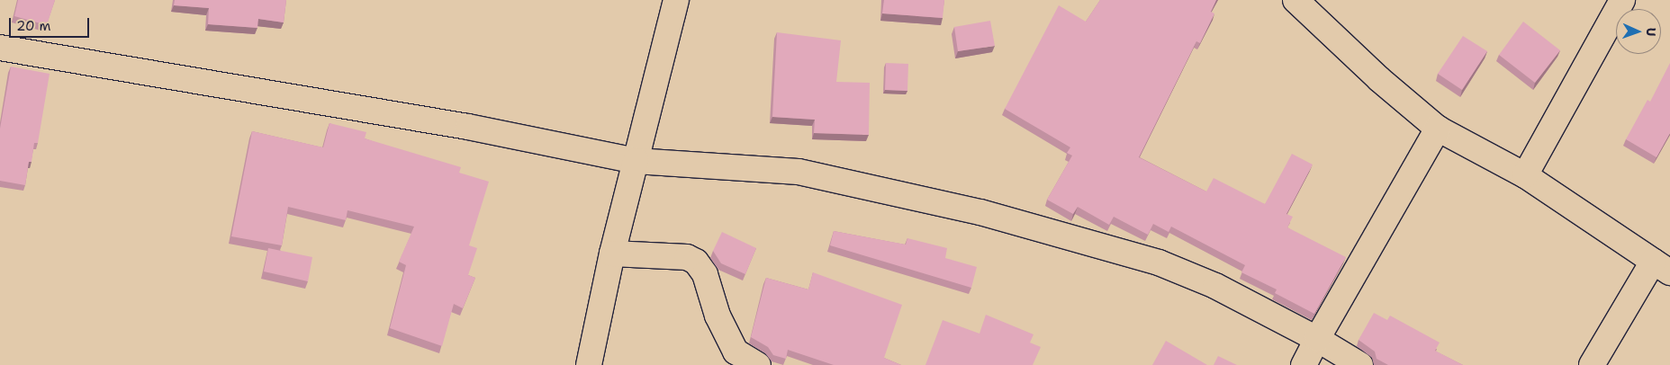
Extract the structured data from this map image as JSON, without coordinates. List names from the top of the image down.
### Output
{
  "scale_bar": "20 m",
  "north": "right"
}
